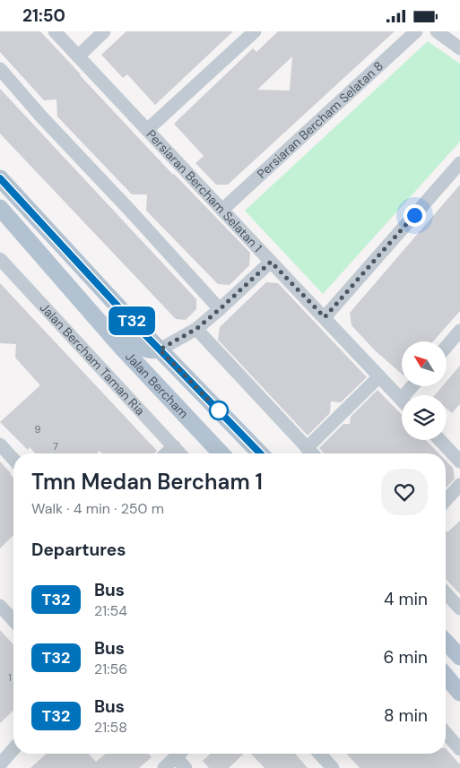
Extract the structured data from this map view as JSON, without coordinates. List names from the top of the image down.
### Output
{
  "streets": {
    "main road": ["Jalan Bercham"],
    "street": ["Persiaran Bercham Selatan 8", "Persiaran Bercham Selatan 1", "Jalan Bercham Taman Ria"]
  },
  "crossings": [
    ["Persiaran Bercham Selatan 8", "Persiaran Bercham Selatan 1"]
  ],
  "lines": ["bus line T32"],
  "house_numbers": ["9", "7", "1"],
  "north": "top left",
  "page": {
    "status": "21:50",
    "on_map": "T32",
    "heading": [
      ["Tmn Medan Bercham 1", "Walk · 4 min · 250 m"],
      "Departures"
    ],
    "list": [
      {
        "mark": "T32",
        "name": "Bus",
        "note": "21:54",
        "value": "4 min"
      },
      {
        "mark": "T32",
        "name": "Bus",
        "note": "21:56",
        "value": "6 min"
      },
      {
        "mark": "T32",
        "name": "Bus",
        "note": "21:58",
        "value": "8 min"
      }
    ]
  }
}
